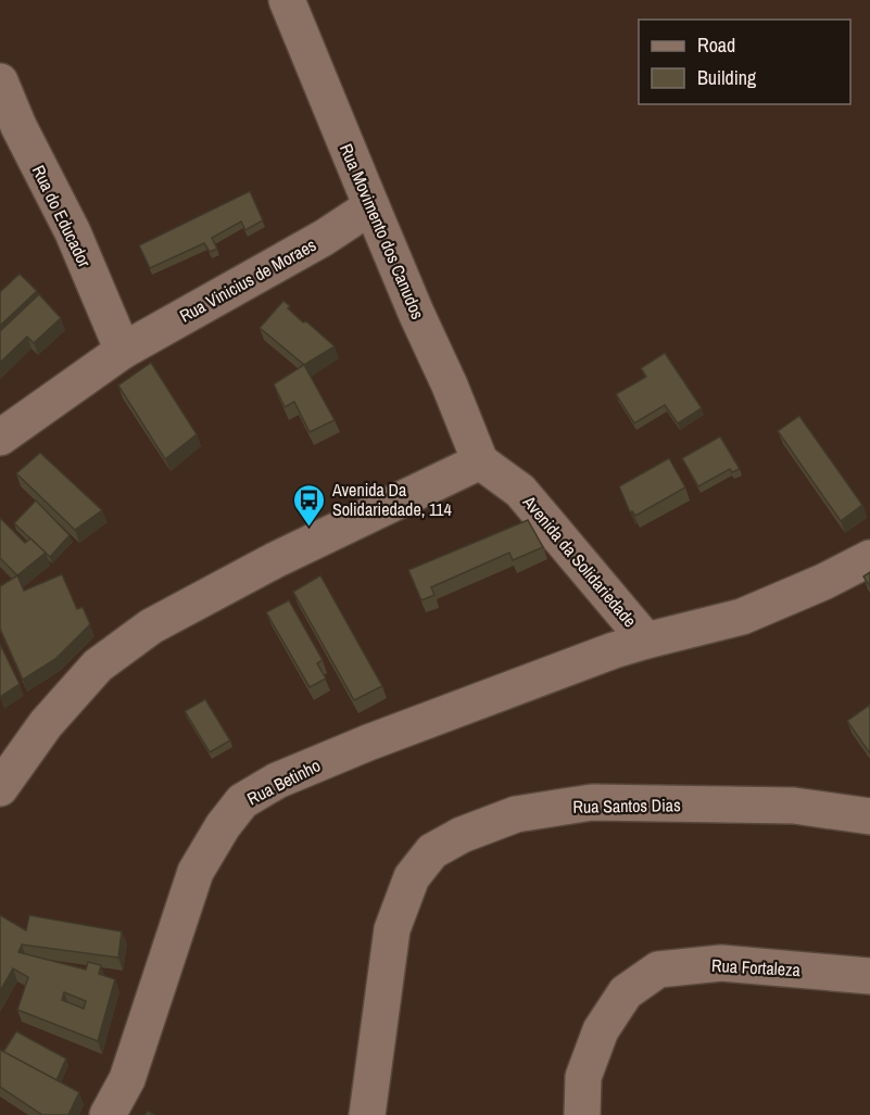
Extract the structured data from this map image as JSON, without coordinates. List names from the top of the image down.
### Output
{
  "streets": {
    "street": [
      "Rua do Educador",
      "Rua Movimento dos Canudos",
      "Rua Vinicius de Moraes",
      "Avenida da Solidariedade",
      "Rua Betinho",
      "Rua Santos Dias",
      "Rua Fortaleza"
    ]
  },
  "crossings": [
    ["Rua do Educador", "Rua Vinicius de Moraes"],
    ["Rua Movimento dos Canudos", "Rua Vinicius de Moraes"],
    ["Rua Movimento dos Canudos", "Avenida da Solidariedade"],
    ["Avenida da Solidariedade", "Rua Betinho"]
  ],
  "places": {
    "bus stop": ["Avenida Da Solidariedade, 114"]
  },
  "legend": ["Road", "Building"]
}
